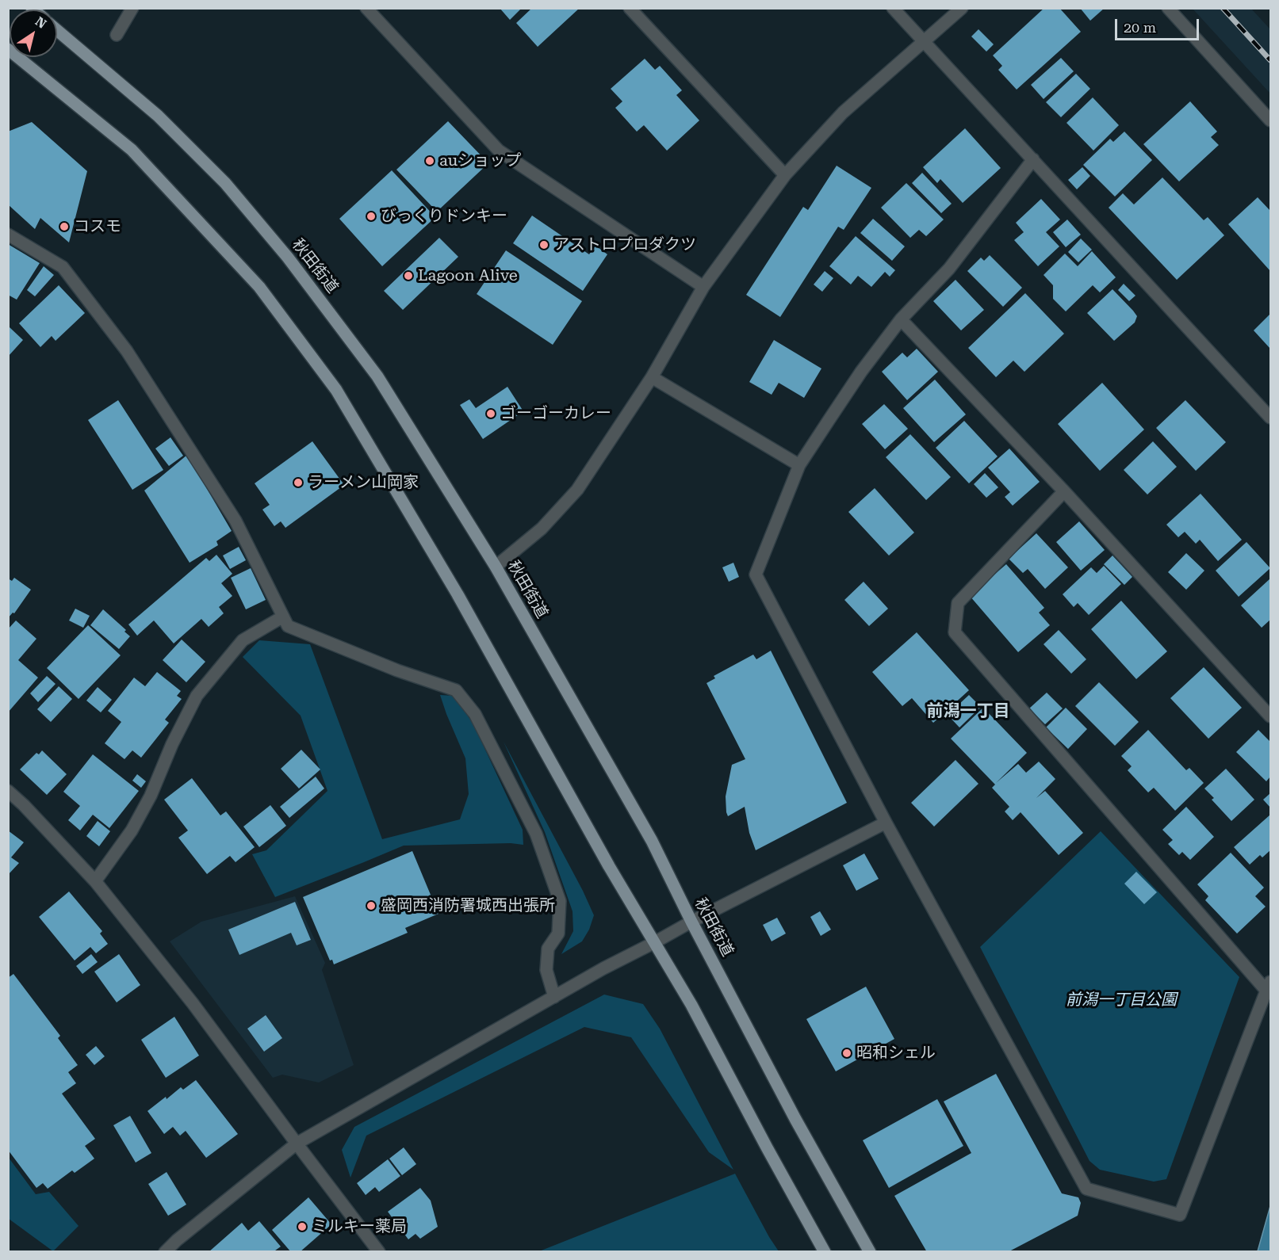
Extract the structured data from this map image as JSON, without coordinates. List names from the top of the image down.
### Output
{
  "streets": {
    "main road": ["秋田街道"]
  },
  "districts": ["前潟一丁目"],
  "parks": ["前潟一丁目公園"],
  "places": [
    "auショップ",
    "びっくりドンキー",
    "コスモ",
    "アストロプロダクツ",
    "Lagoon Alive",
    "ゴーゴーカレー",
    "ラーメン山岡家",
    "盛岡西消防署城西出張所",
    "昭和シェル",
    "ミルキー薬局"
  ],
  "scale_bar": "20 m",
  "north": "top right"
}
